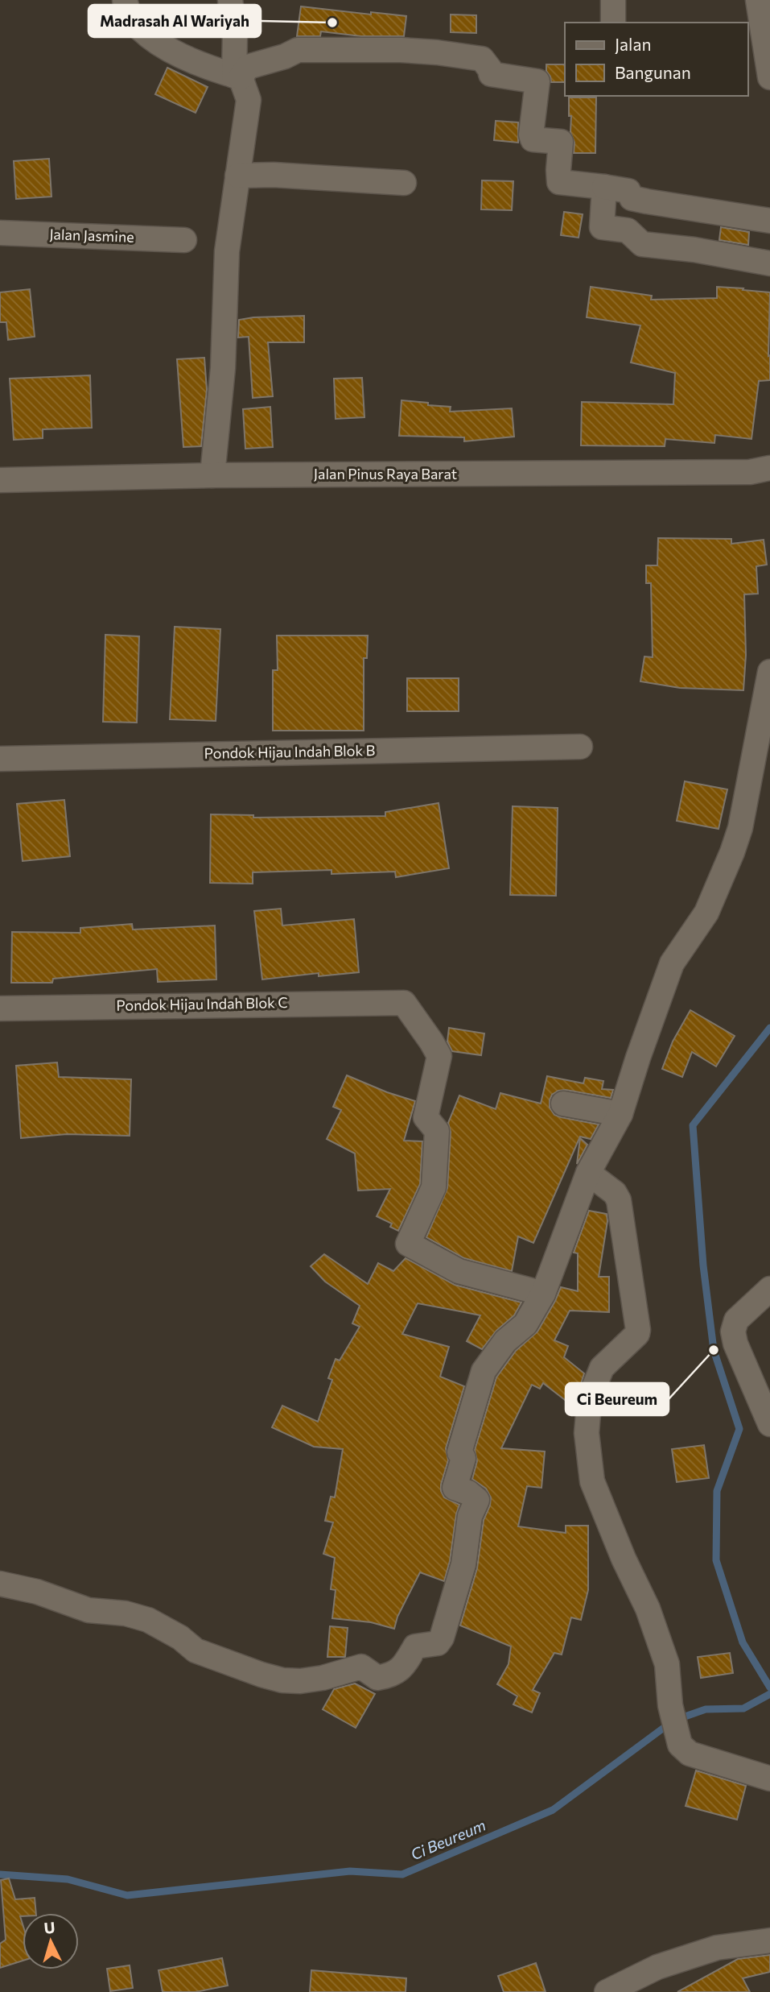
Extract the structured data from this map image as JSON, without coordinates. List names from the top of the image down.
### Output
{
  "streets": {
    "street": [
      "Jalan Jasmine",
      "Jalan Pinus Raya Barat",
      "Pondok Hijau Indah Blok B",
      "Pondok Hijau Indah Blok C"
    ]
  },
  "water": ["Ci Beureum"],
  "places": ["Madrasah Al Wariyah", "Ci Beureum"],
  "legend": ["Jalan", "Bangunan"],
  "north": "top"
}
